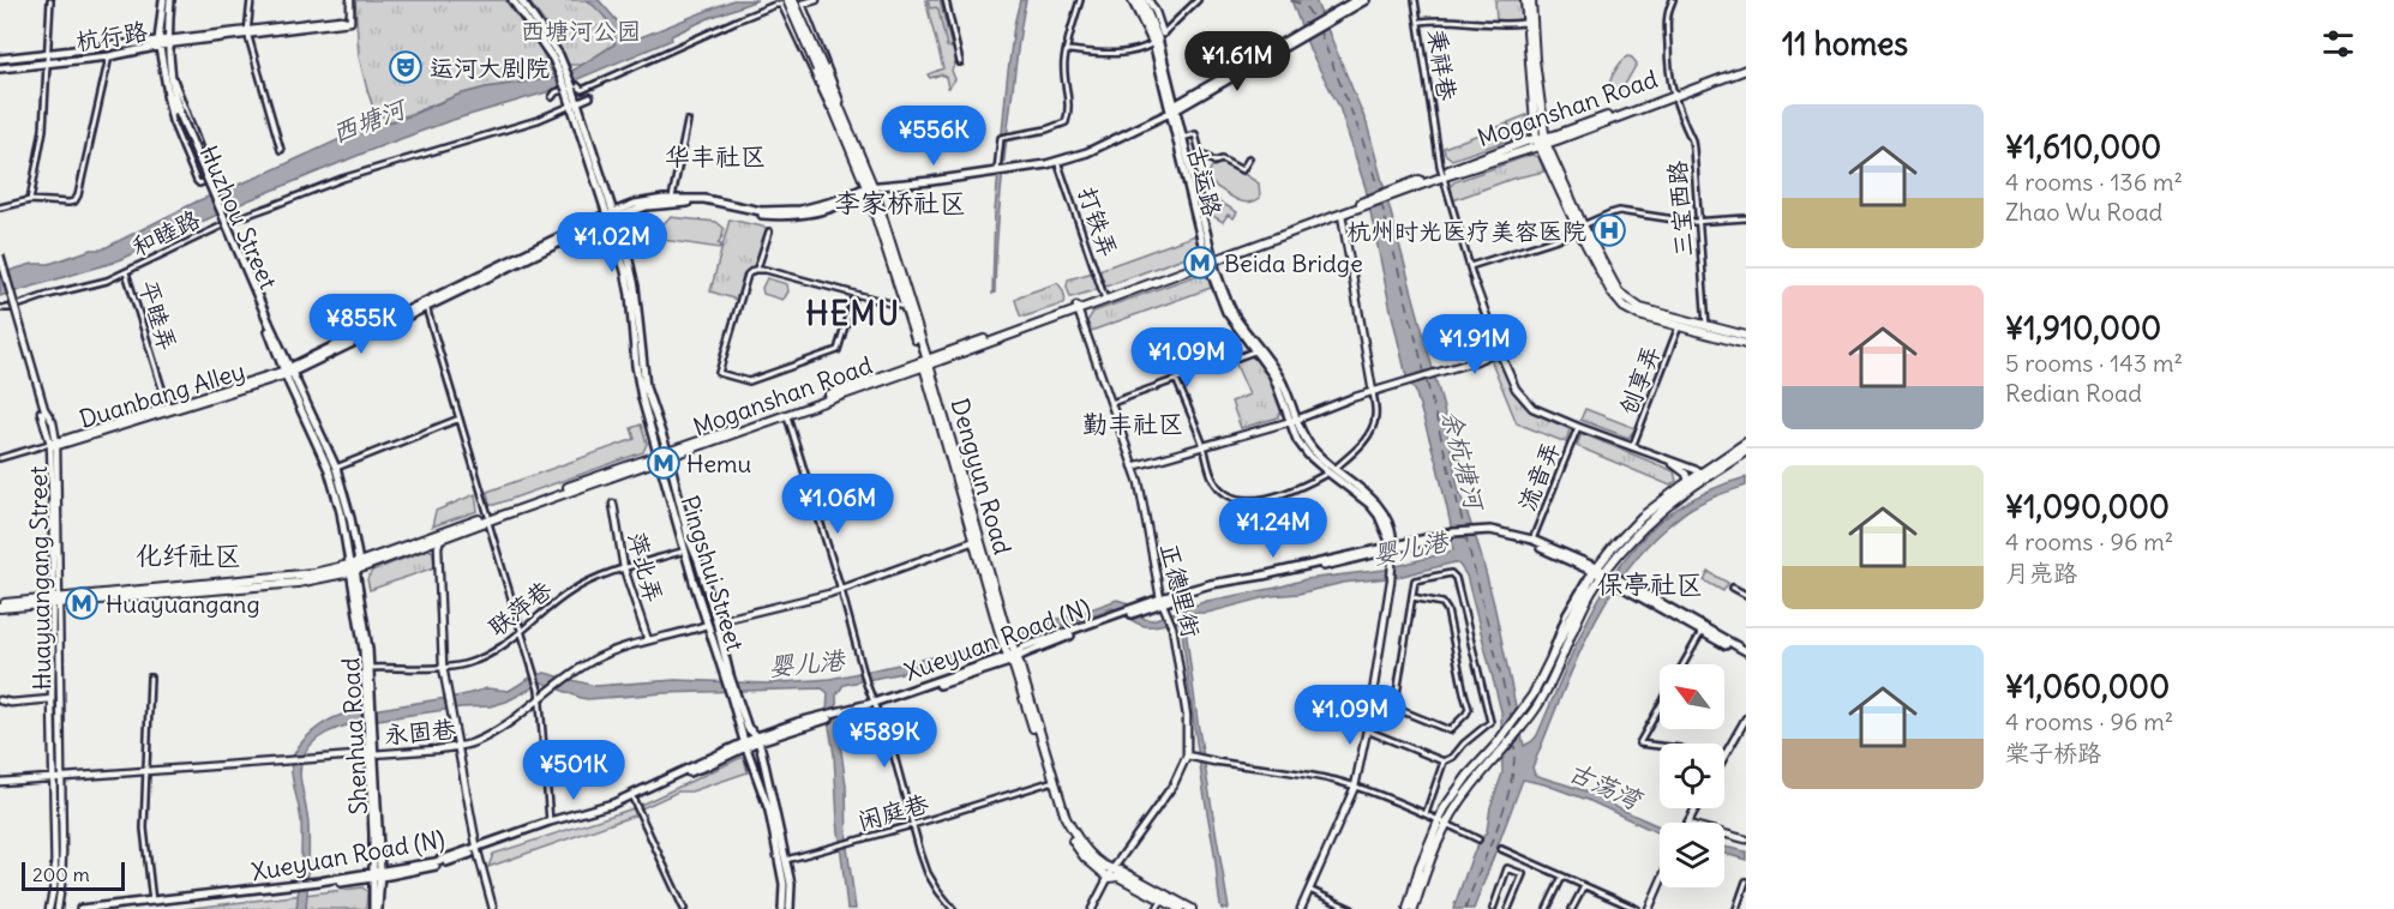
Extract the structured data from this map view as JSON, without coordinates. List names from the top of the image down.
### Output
{
  "streets": {
    "main road": [
      "杭行路",
      "Moganshan Road",
      "古运路",
      "Huzhou Street",
      "Dengyun Road",
      "Pingshui Street",
      "Xueyuan Road (N)",
      "Shenhua Road"
    ],
    "street": [
      "秉祥巷",
      "三宝西路",
      "打铁弄",
      "和睦路",
      "平睦弄",
      "创享弄",
      "Duanbang Alley",
      "流音弄",
      "萍北弄",
      "Huayuangang Street",
      "正德里街",
      "联萍巷",
      "永固巷",
      "闲庭巷"
    ]
  },
  "crossings": [
    ["杭行路", "Huzhou Street"],
    ["秉祥巷", "Moganshan Road"],
    ["Moganshan Road", "古运路"],
    ["Moganshan Road", "三宝西路"],
    ["Moganshan Road", "Huzhou Street"],
    ["Moganshan Road", "打铁弄"],
    ["Moganshan Road", "Dengyun Road"],
    ["Moganshan Road", "Pingshui Street"],
    ["Moganshan Road", "Huayuangang Street"],
    ["Moganshan Road", "正德里街"],
    ["Moganshan Road", "Shenhua Road"],
    ["Huzhou Street", "Duanbang Alley"],
    ["Huzhou Street", "Shenhua Road"],
    ["和睦路", "平睦弄"],
    ["平睦弄", "Duanbang Alley"],
    ["Duanbang Alley", "Huayuangang Street"],
    ["Dengyun Road", "正德里街"],
    ["Dengyun Road", "Xueyuan Road (N)"],
    ["Dengyun Road", "闲庭巷"],
    ["流音弄", "Xueyuan Road (N)"],
    ["萍北弄", "联萍巷"],
    ["萍北弄", "永固巷"],
    ["Pingshui Street", "联萍巷"],
    ["Pingshui Street", "Xueyuan Road (N)"],
    ["Pingshui Street", "永固巷"],
    ["Pingshui Street", "闲庭巷"],
    ["Huayuangang Street", "永固巷"],
    ["正德里街", "Xueyuan Road (N)"],
    ["联萍巷", "Shenhua Road"],
    ["Xueyuan Road (N)", "Shenhua Road"],
    ["永固巷", "Shenhua Road"]
  ],
  "districts": [
    "华丰社区",
    "李家桥社区",
    "HEMU",
    "勤丰社区",
    "化纤社区",
    "保亭社区"
  ],
  "water": [
    "西塘河",
    "余杭塘河",
    "婴儿港",
    "古荡湾"
  ],
  "parks": ["西塘河公园"],
  "places": {
    "theatre": ["运河大剧院"],
    "hospital": ["杭州时光医疗美容医院"],
    "metro station": ["Beida Bridge", "Hemu", "Huayuangang"]
  },
  "scale_bar": "200 m",
  "north": "top left",
  "page": {
    "heading": "11 homes",
    "price": [
      "¥1.61M",
      "¥556K",
      "¥1.02M",
      "¥855K",
      "¥1.91M",
      "¥1.09M",
      "¥1.06M",
      "¥1.24M",
      "¥1.09M",
      "¥589K",
      "¥501K"
    ],
    "list": [
      {
        "name": "¥1,610,000",
        "note": "4 rooms · 136 m² · Zhao Wu Road"
      },
      {
        "name": "¥1,910,000",
        "note": "5 rooms · 143 m² · Redian Road"
      },
      {
        "name": "¥1,090,000",
        "note": "4 rooms · 96 m² · 月亮路"
      },
      {
        "name": "¥1,060,000",
        "note": "4 rooms · 96 m² · 棠子桥路"
      }
    ],
    "scale": "200 m"
  }
}
